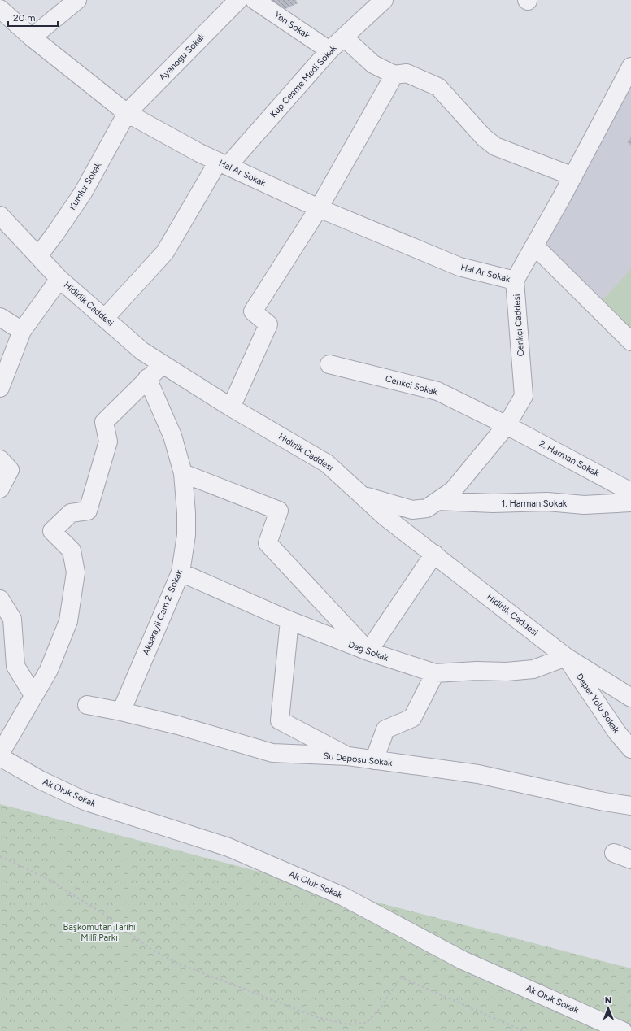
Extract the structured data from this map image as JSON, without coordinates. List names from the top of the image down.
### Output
{
  "streets": {
    "street": [
      "Yen Sokak",
      "Ayanogu Sokak",
      "Kup Cesme Medi Sokak",
      "Hal Ar Sokak",
      "Kumlur Sokak",
      "Hidirlik Caddesi",
      "Cenkçi Caddesi",
      "Cenkci Sokak",
      "2. Harman Sokak",
      "1. Harman Sokak",
      "Aksarayli Cam 2. Sokak",
      "Dag Sokak",
      "Deper Yolu Sokak",
      "Su Deposu Sokak",
      "Ak Oluk Sokak"
    ]
  },
  "crossings": [
    ["Yen Sokak", "Kup Cesme Medi Sokak"],
    ["Ayanogu Sokak", "Hal Ar Sokak"],
    ["Ayanogu Sokak", "Kumlur Sokak"],
    ["Kup Cesme Medi Sokak", "Hal Ar Sokak"],
    ["Kup Cesme Medi Sokak", "Hidirlik Caddesi"],
    ["Hal Ar Sokak", "Kumlur Sokak"],
    ["Hal Ar Sokak", "Cenkçi Caddesi"],
    ["Kumlur Sokak", "Hidirlik Caddesi"],
    ["Hidirlik Caddesi", "Cenkçi Caddesi"],
    ["Hidirlik Caddesi", "Dag Sokak"],
    ["Hidirlik Caddesi", "Deper Yolu Sokak"],
    ["Cenkçi Caddesi", "Cenkci Sokak"],
    ["Cenkçi Caddesi", "2. Harman Sokak"],
    ["Cenkçi Caddesi", "1. Harman Sokak"],
    ["Cenkci Sokak", "2. Harman Sokak"],
    ["Aksarayli Cam 2. Sokak", "Dag Sokak"],
    ["Aksarayli Cam 2. Sokak", "Su Deposu Sokak"],
    ["Dag Sokak", "Deper Yolu Sokak"]
  ],
  "parks": ["Başkomutan Tarihî Millî Parkı"],
  "scale_bar": "20 m",
  "north": "top"
}
